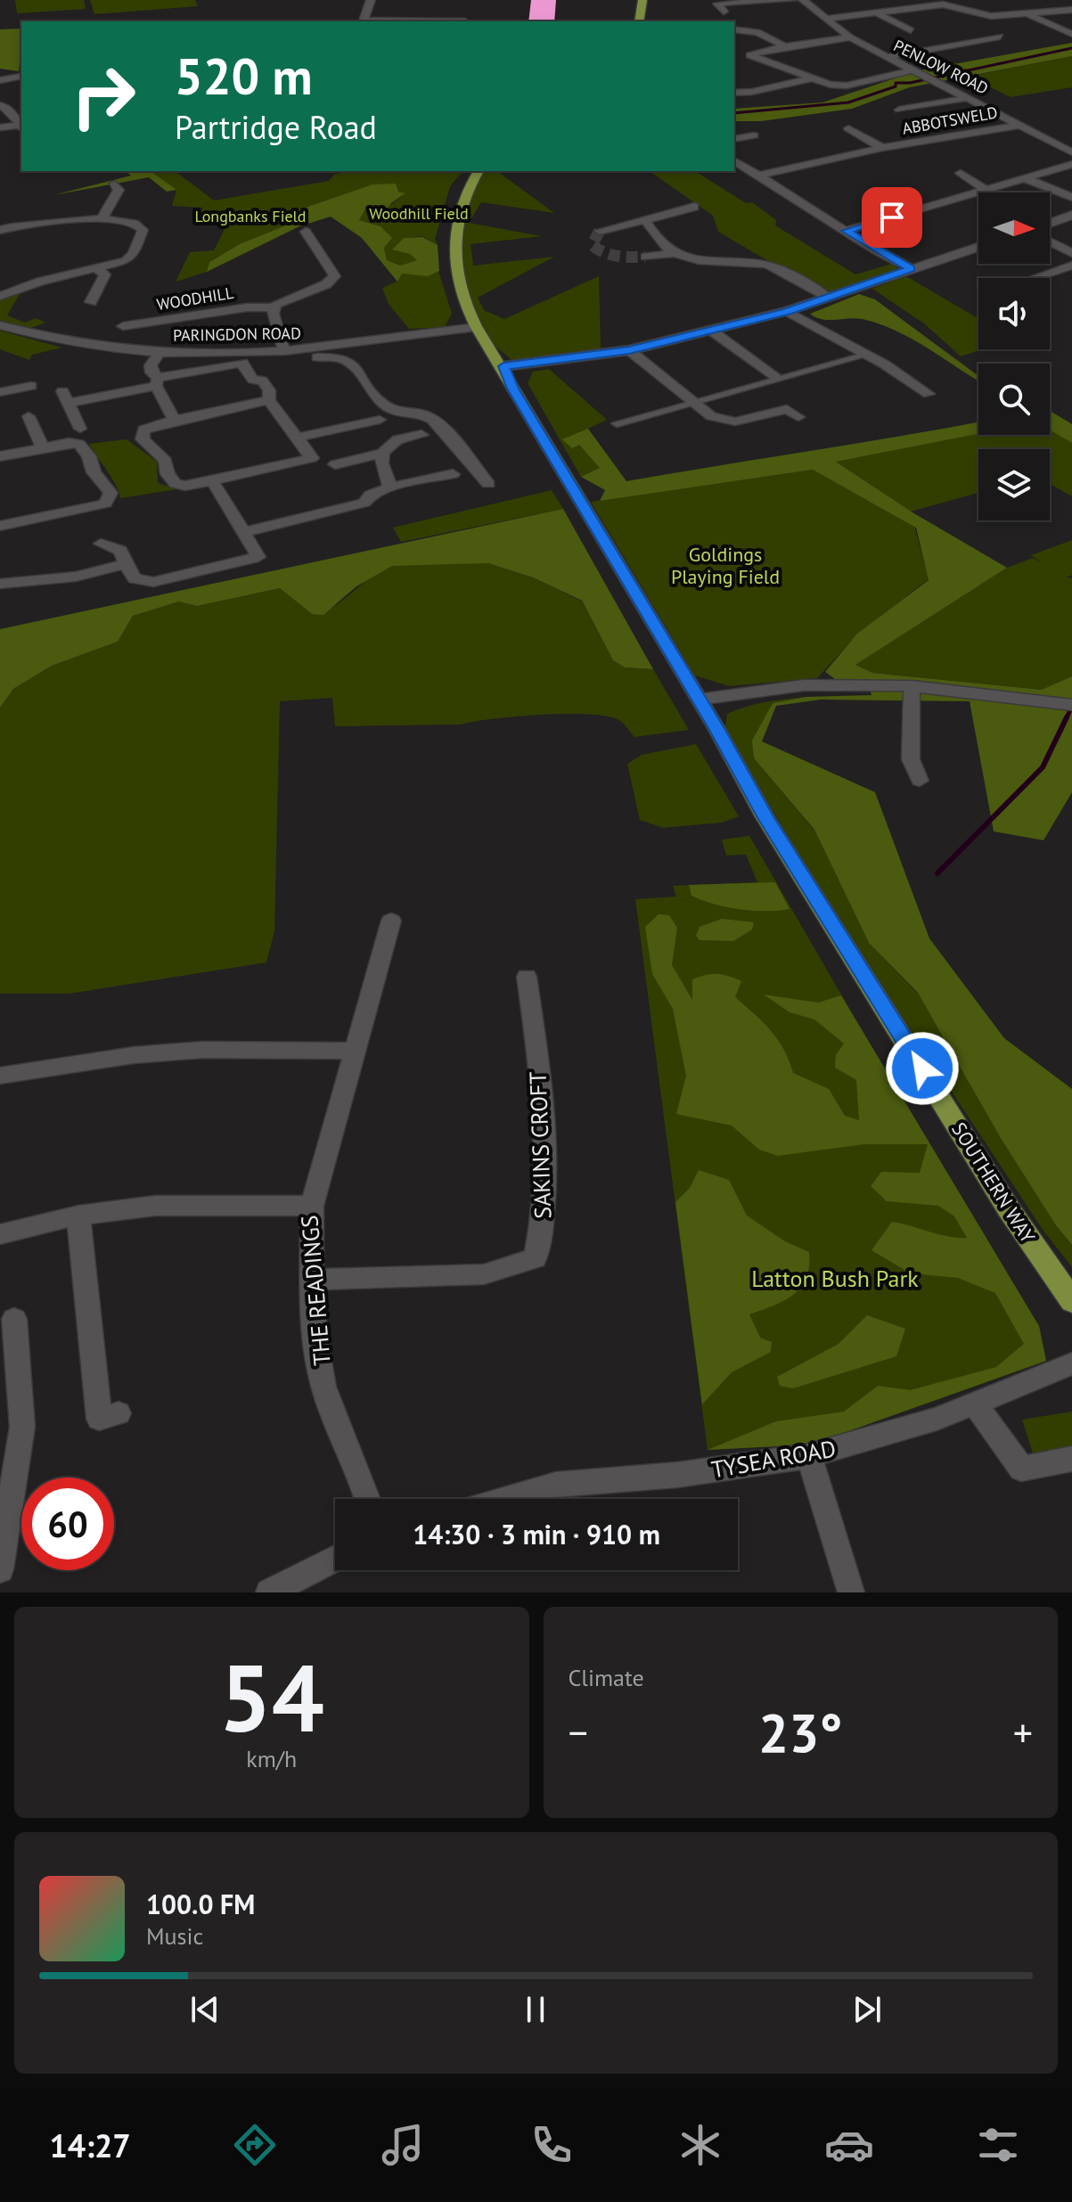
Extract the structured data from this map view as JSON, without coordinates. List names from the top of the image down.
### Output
{
  "streets": {
    "main road": ["SOUTHERN WAY"],
    "street": [
      "PENLOW ROAD",
      "ABBOTSWELD",
      "WOODHILL",
      "PARINGDON ROAD",
      "SAKINS CROFT",
      "THE READINGS",
      "TYSEA ROAD"
    ]
  },
  "crossings": [
    ["PENLOW ROAD", "ABBOTSWELD"],
    ["PARINGDON ROAD", "SOUTHERN WAY"],
    ["SAKINS CROFT", "THE READINGS"]
  ],
  "parks": [
    "Woodhill Field",
    "Longbanks Field",
    "Goldings Playing Field",
    "Latton Bush Park"
  ],
  "north": "right",
  "page": {
    "turn": ["520 m", "Partridge Road"],
    "limit": "60",
    "trip": "14:30 · 3 min · 910 m",
    "tile": [
      ["54", "km/h"],
      "Climate"
    ],
    "heat": ["−", "23°", "+"],
    "song": ["100.0 FM", "Music"],
    "tabs": "14:27"
  }
}
